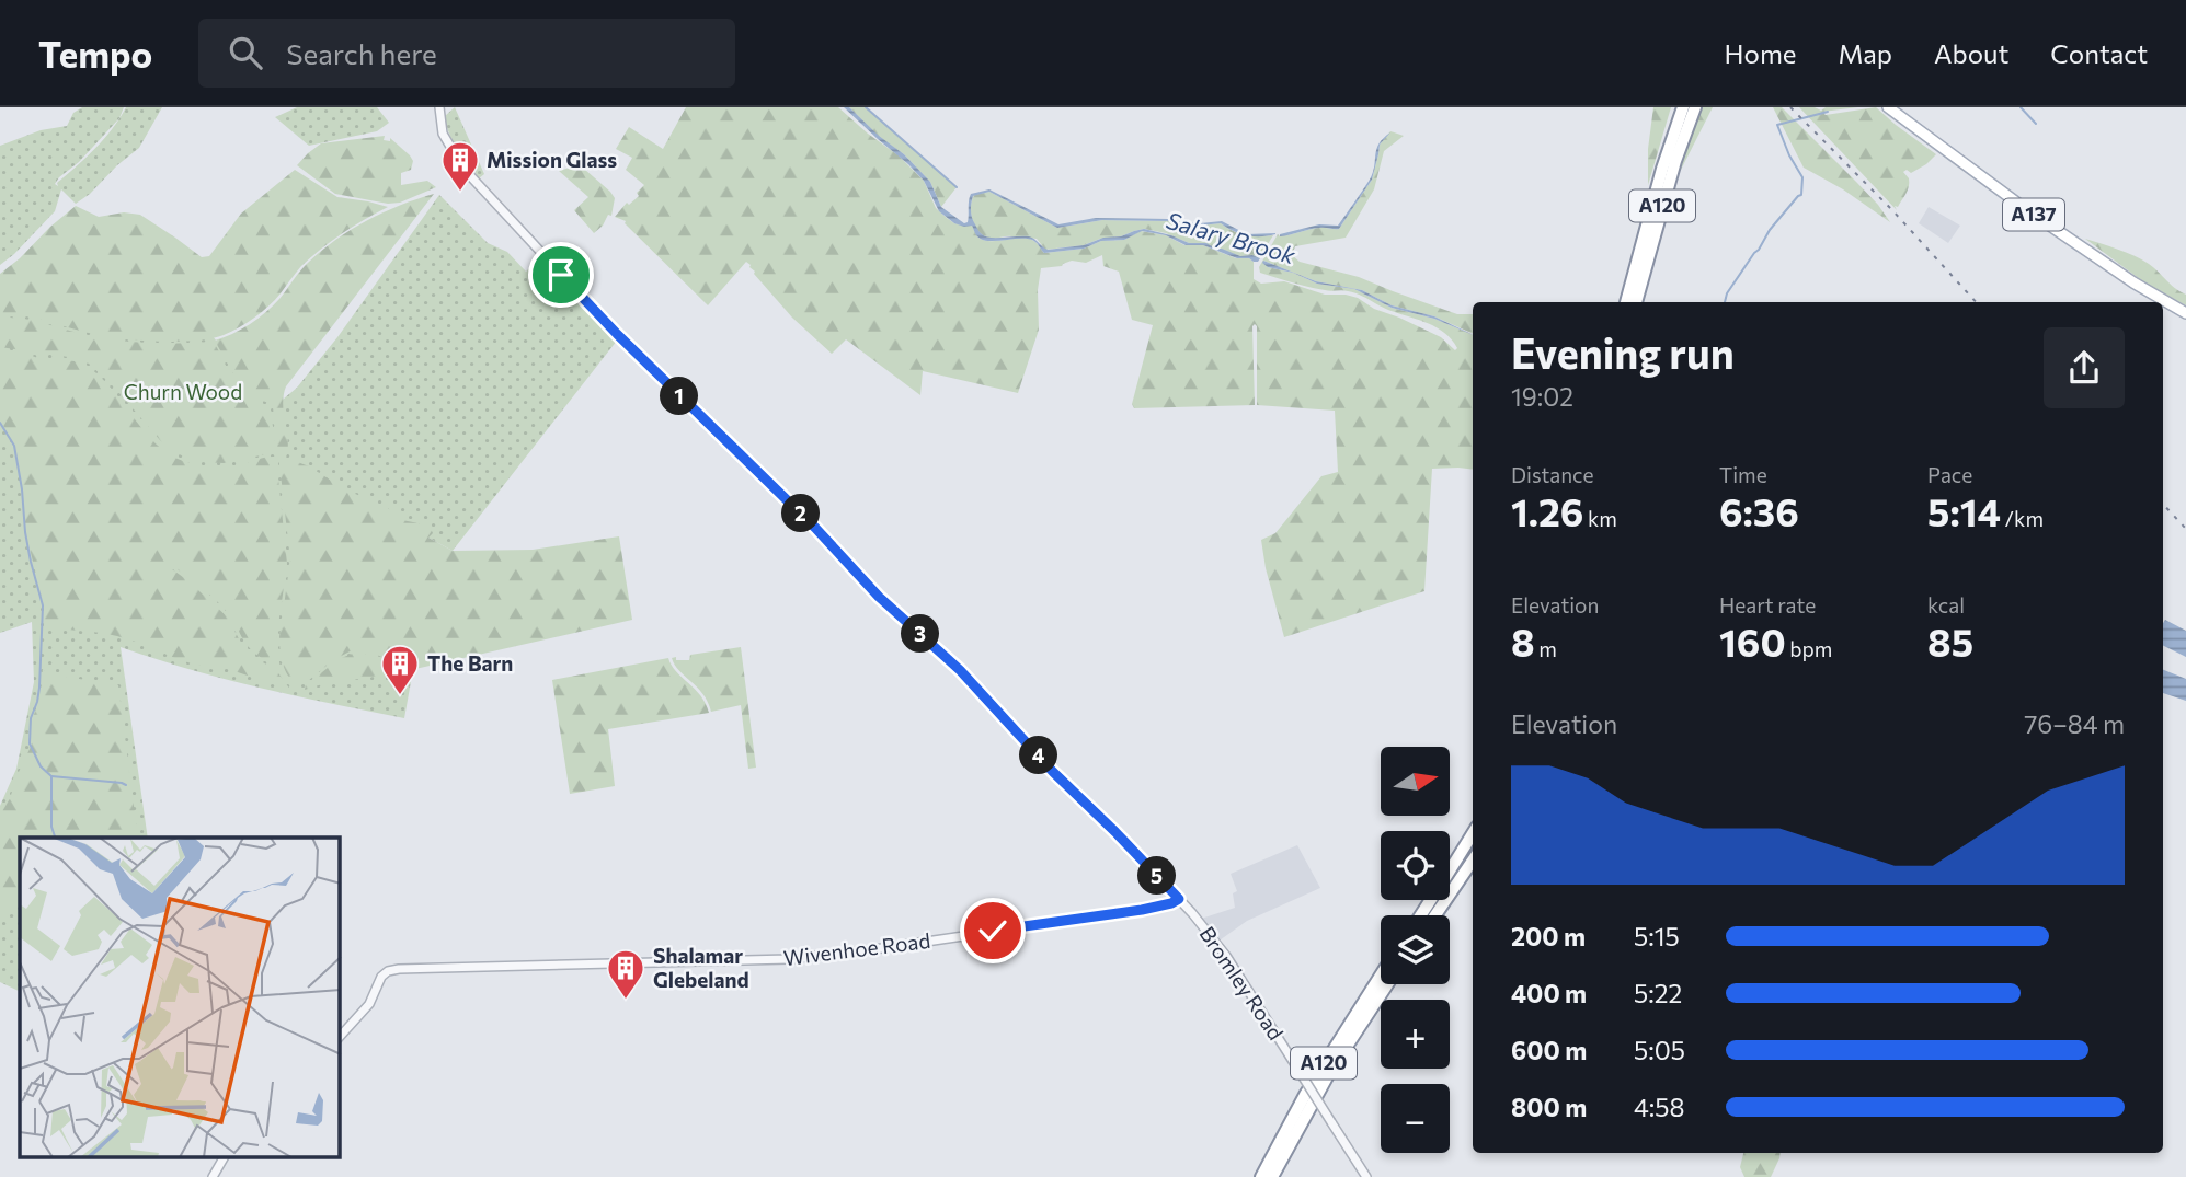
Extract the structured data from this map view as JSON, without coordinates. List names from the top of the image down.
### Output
{
  "streets": {
    "highway": ["A120"],
    "main road": ["A137"],
    "street": ["Wivenhoe Road", "Bromley Road"]
  },
  "crossings": [
    ["Wivenhoe Road", "Bromley Road"]
  ],
  "water": ["Salary Brook"],
  "parks": ["Churn Wood"],
  "places": {
    "building": ["Mission Glass", "The Barn", "Shalamar Glebeland"]
  },
  "north": "right",
  "page": {
    "header": "Tempo",
    "search": "Search here",
    "nav": [
      "Home",
      "Map",
      "About",
      "Contact"
    ],
    "heading": ["Evening run", "19:02"],
    "pins": [
      "1",
      "2",
      "3",
      "4",
      "5"
    ],
    "stats": [
      ["Distance", "1.26 km"],
      ["Time", "6:36"],
      ["Pace", "5:14 /km"],
      ["Elevation", "8 m"],
      ["Heart rate", "160 bpm"],
      ["kcal", "85"]
    ],
    "chart": ["Elevation", "76–84 m"],
    "map_buttons": ["+", "−"],
    "list": [
      {
        "name": "200 m",
        "note": "5:15"
      },
      {
        "name": "400 m",
        "note": "5:22"
      },
      {
        "name": "600 m",
        "note": "5:05"
      },
      {
        "name": "800 m",
        "note": "4:58"
      }
    ]
  }
}
